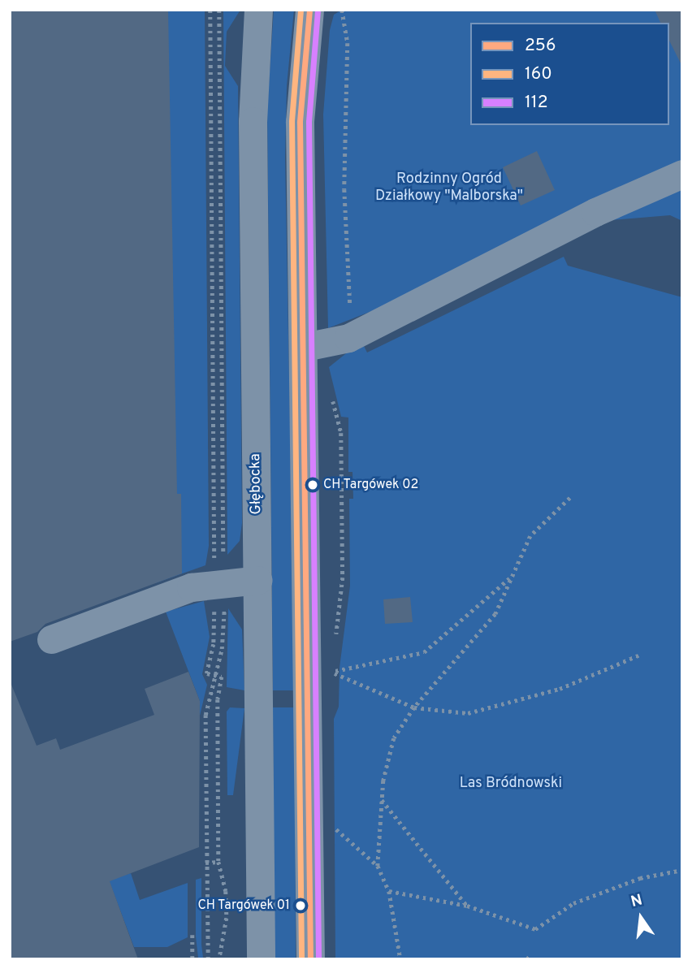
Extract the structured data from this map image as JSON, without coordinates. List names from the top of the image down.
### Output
{
  "streets": {
    "street": ["Głębocka"]
  },
  "parks": ["Rodzinny Ogród Działkowy \"Malborska\"", "Las Bródnowski"],
  "places": ["CH Targówek 02", "CH Targówek 01"],
  "lines": ["transit line 256", "transit line 160", "transit line 112"],
  "legend": ["256", "160", "112"],
  "north": "top"
}
